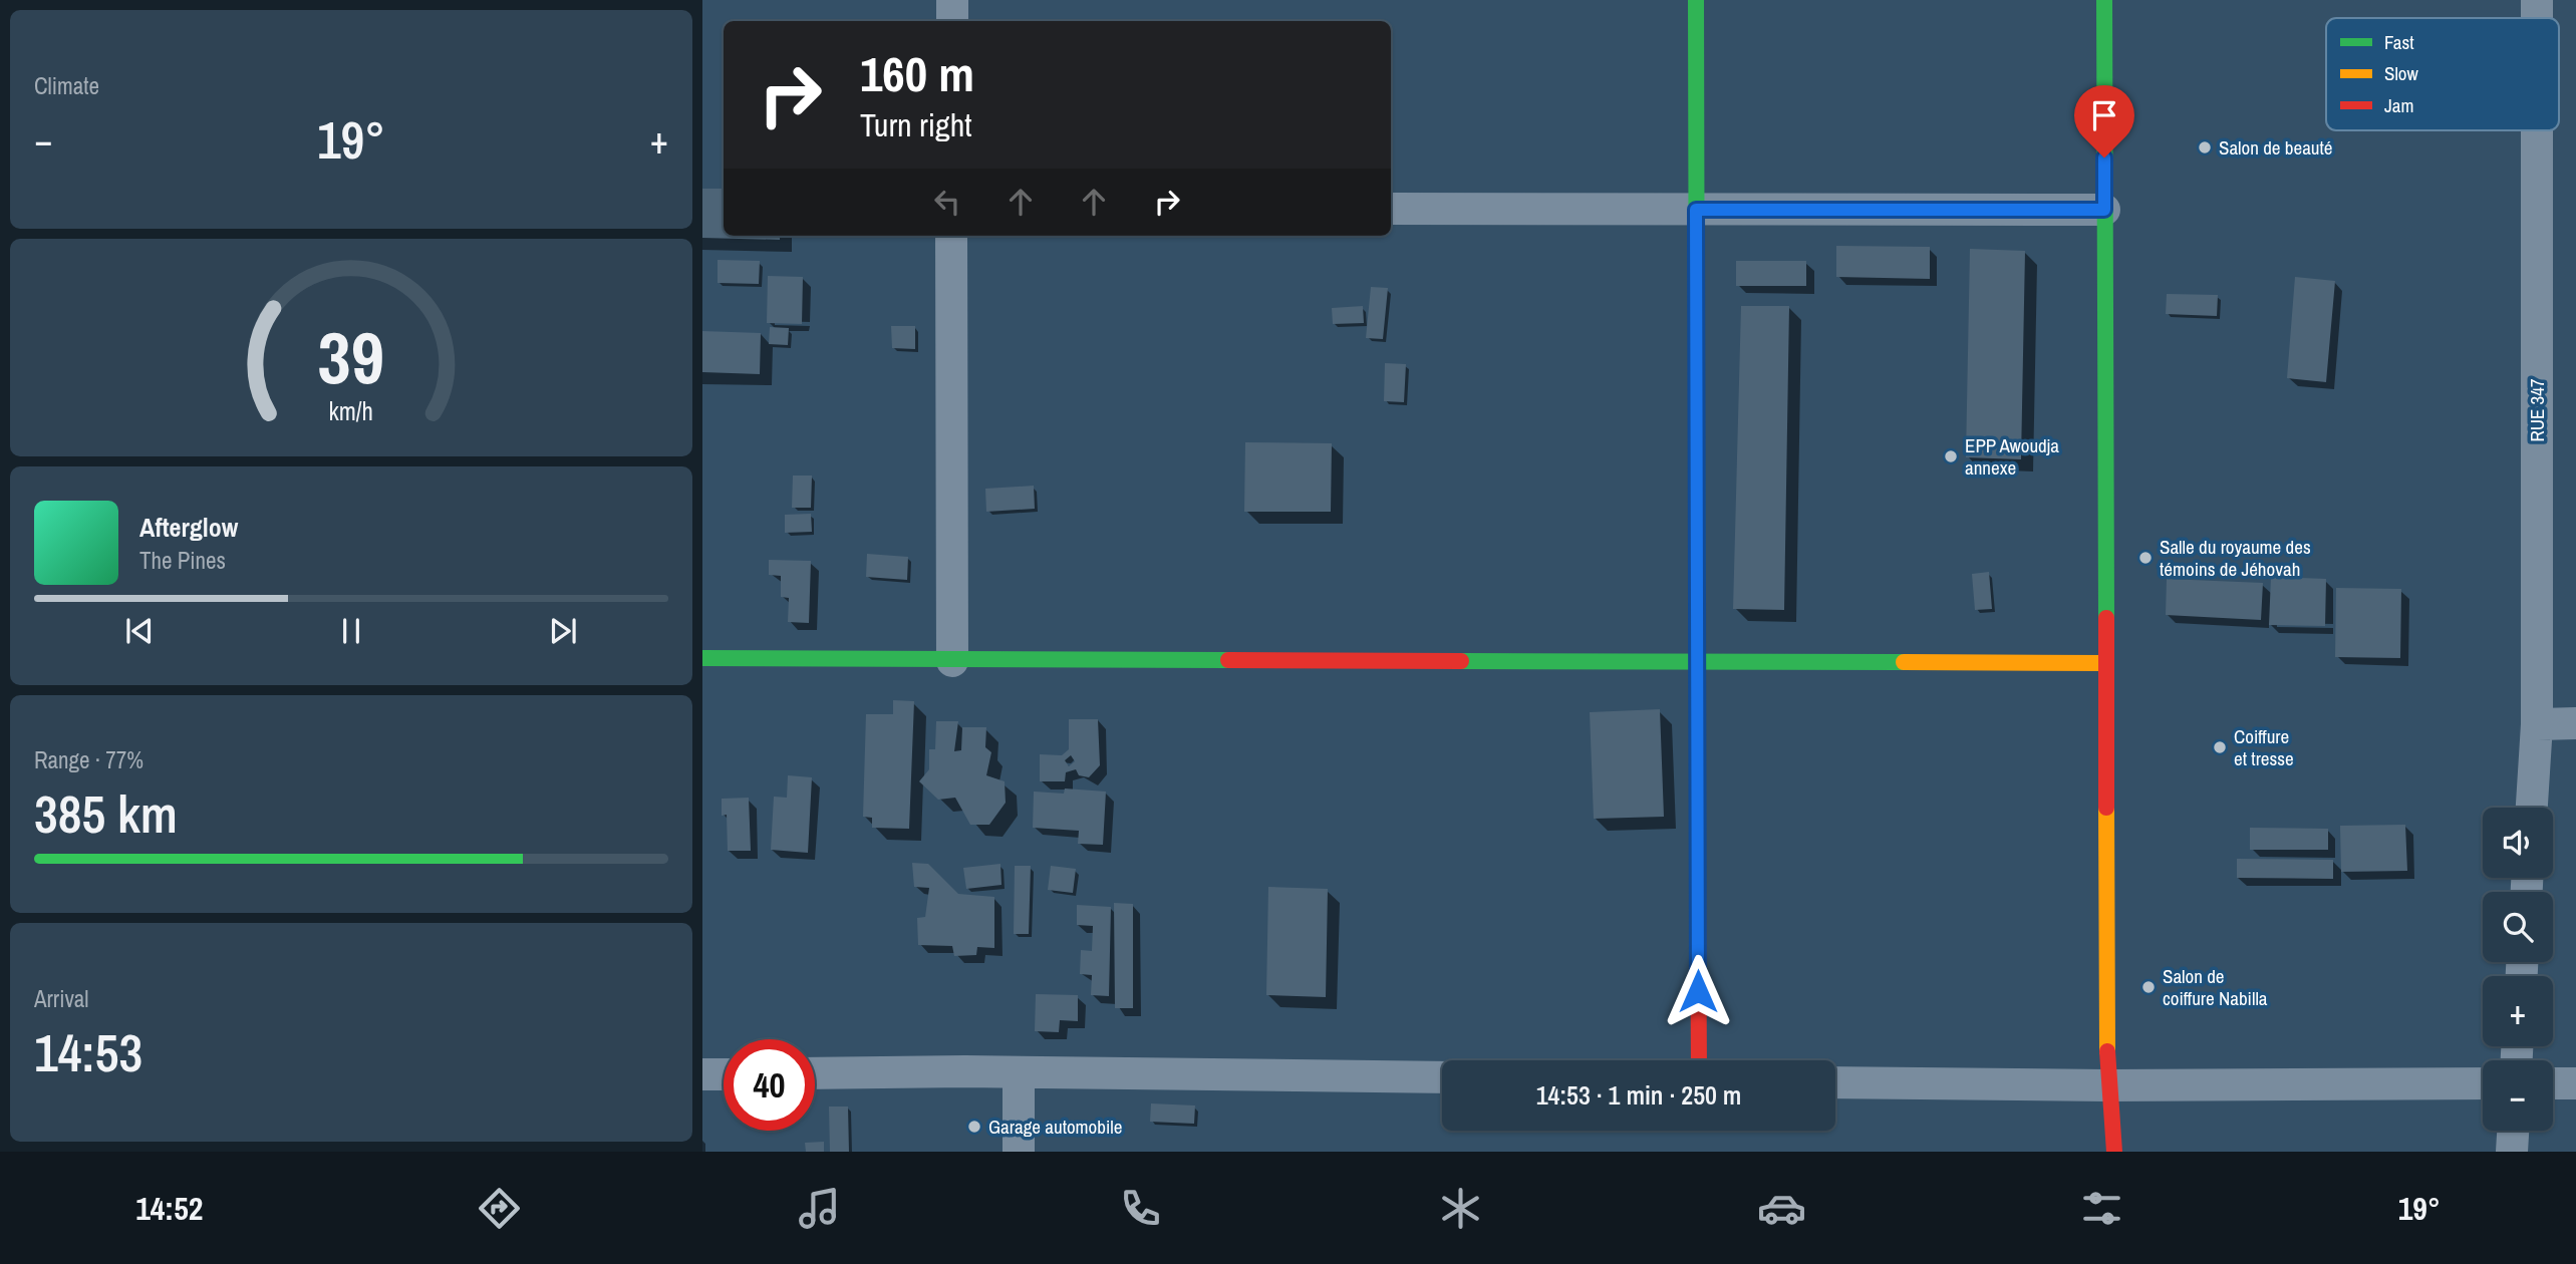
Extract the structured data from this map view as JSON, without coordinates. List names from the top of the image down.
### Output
{
  "streets": {
    "street": ["RUE 347"]
  },
  "places": [
    "Salon de beauté",
    "EPP Awoudja annexe",
    "Salle du royaume des témoins de Jéhovah",
    "Coiffure et tresse",
    "Salon de coiffure Nabilla",
    "Garage automobile"
  ],
  "legend": ["Fast", "Slow", "Jam"],
  "page": {
    "tile": [
      "Climate",
      ["Range · 77%", "385 km"],
      ["Arrival", "14:53"]
    ],
    "turn": ["160 m", "Turn right"],
    "heat": ["−", "19°", "+"],
    "song": ["Afterglow", "The Pines"],
    "map_buttons": ["+", "−"],
    "limit": "40",
    "trip": "14:53 · 1 min · 250 m",
    "tabs": ["14:52", "19°"],
    "gauge": ["39", "km/h"]
  }
}
